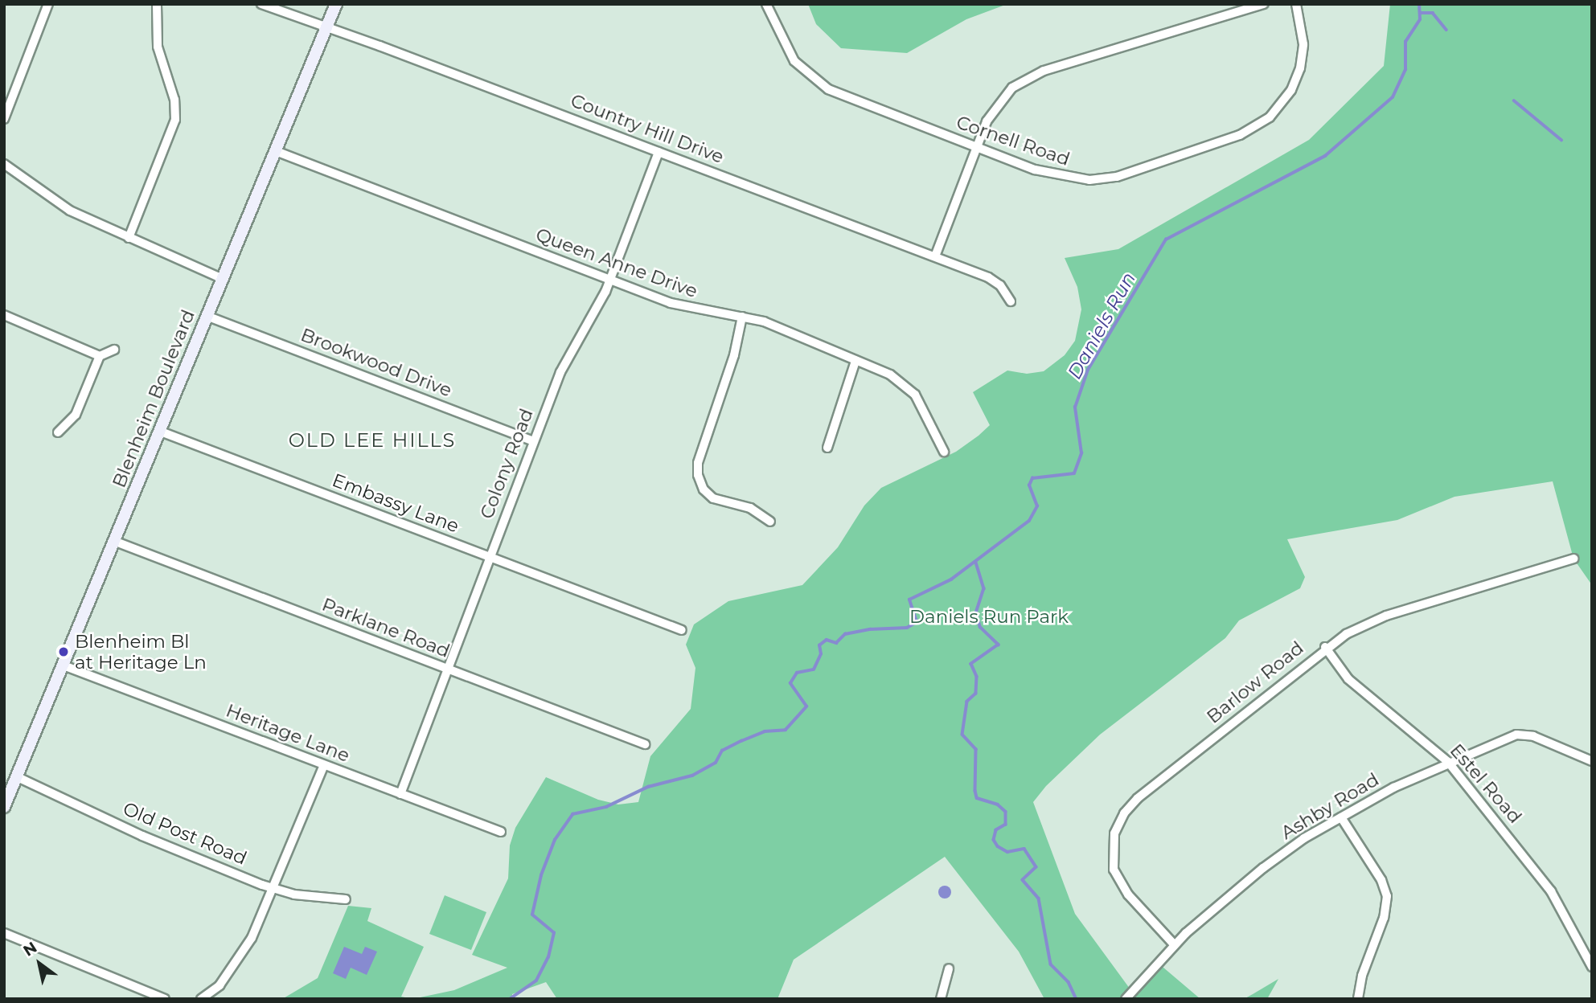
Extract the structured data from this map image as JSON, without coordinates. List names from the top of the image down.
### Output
{
  "streets": {
    "main road": ["Blenheim Boulevard"],
    "street": [
      "Country Hill Drive",
      "Cornell Road",
      "Queen Anne Drive",
      "Brookwood Drive",
      "Colony Road",
      "Embassy Lane",
      "Parklane Road",
      "Barlow Road",
      "Heritage Lane",
      "Estel Road",
      "Ashby Road",
      "Old Post Road"
    ]
  },
  "crossings": [
    ["Country Hill Drive", "Blenheim Boulevard"],
    ["Country Hill Drive", "Colony Road"],
    ["Queen Anne Drive", "Blenheim Boulevard"],
    ["Queen Anne Drive", "Colony Road"],
    ["Brookwood Drive", "Blenheim Boulevard"],
    ["Brookwood Drive", "Colony Road"],
    ["Blenheim Boulevard", "Embassy Lane"],
    ["Blenheim Boulevard", "Parklane Road"],
    ["Blenheim Boulevard", "Heritage Lane"],
    ["Blenheim Boulevard", "Old Post Road"],
    ["Colony Road", "Embassy Lane"],
    ["Colony Road", "Parklane Road"],
    ["Colony Road", "Heritage Lane"],
    ["Barlow Road", "Estel Road"],
    ["Barlow Road", "Ashby Road"],
    ["Estel Road", "Ashby Road"]
  ],
  "districts": ["OLD LEE HILLS"],
  "water": ["Daniels Run"],
  "parks": ["Daniels Run Park"],
  "places": ["Blenheim Bl at Heritage Ln"],
  "north": "top left"
}
